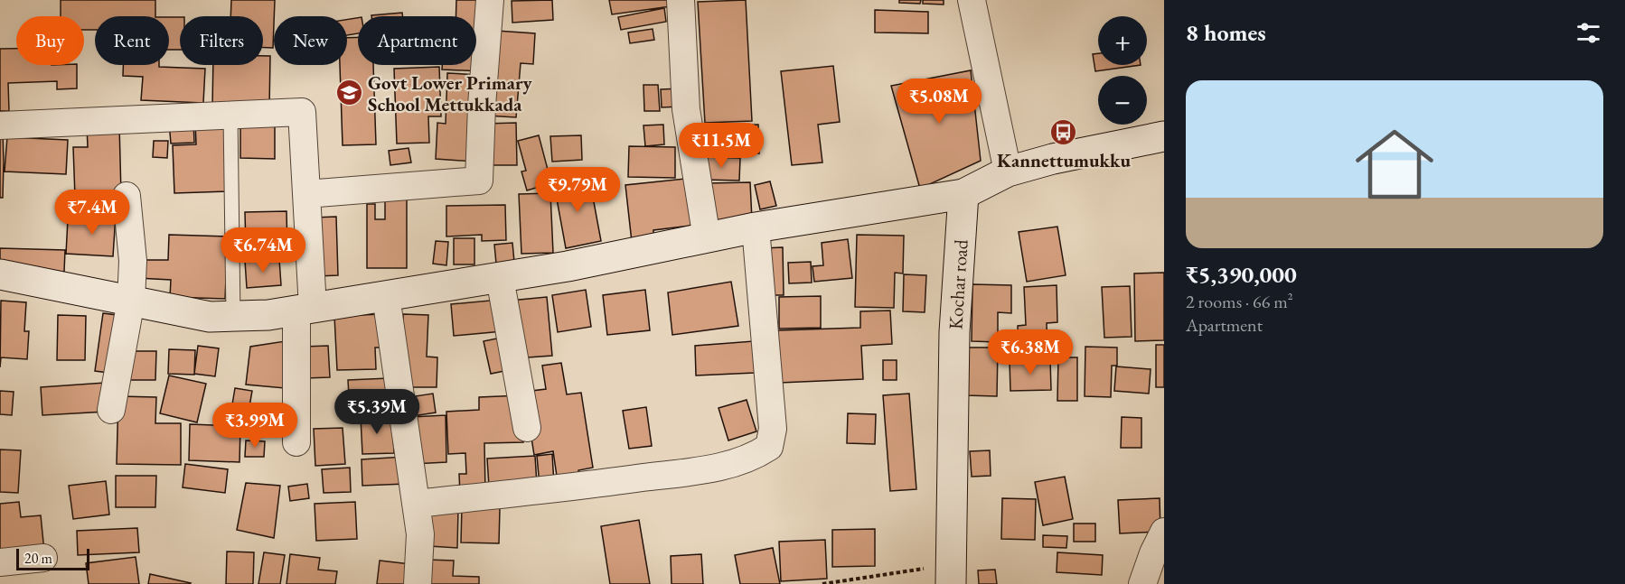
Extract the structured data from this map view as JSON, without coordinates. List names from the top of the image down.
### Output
{
  "streets": {
    "street": ["Kochar road"]
  },
  "places": {
    "school or university": ["Govt Lower Primary School Mettukkada"],
    "bus stop": ["Kannettumukku"]
  },
  "scale_bar": "20 m",
  "page": {
    "heading": "8 homes",
    "map_buttons": ["+", "−"],
    "chip": [
      "Buy",
      "Rent",
      "Filters",
      "New",
      "Apartment"
    ],
    "list": [
      {
        "name": "₹5,390,000",
        "note": "2 rooms · 66 m² · Apartment"
      }
    ],
    "price": [
      "₹5.08M",
      "₹11.5M",
      "₹9.79M",
      "₹7.4M",
      "₹6.74M",
      "₹6.38M",
      "₹5.39M",
      "₹3.99M"
    ],
    "scale": "20 m"
  }
}
